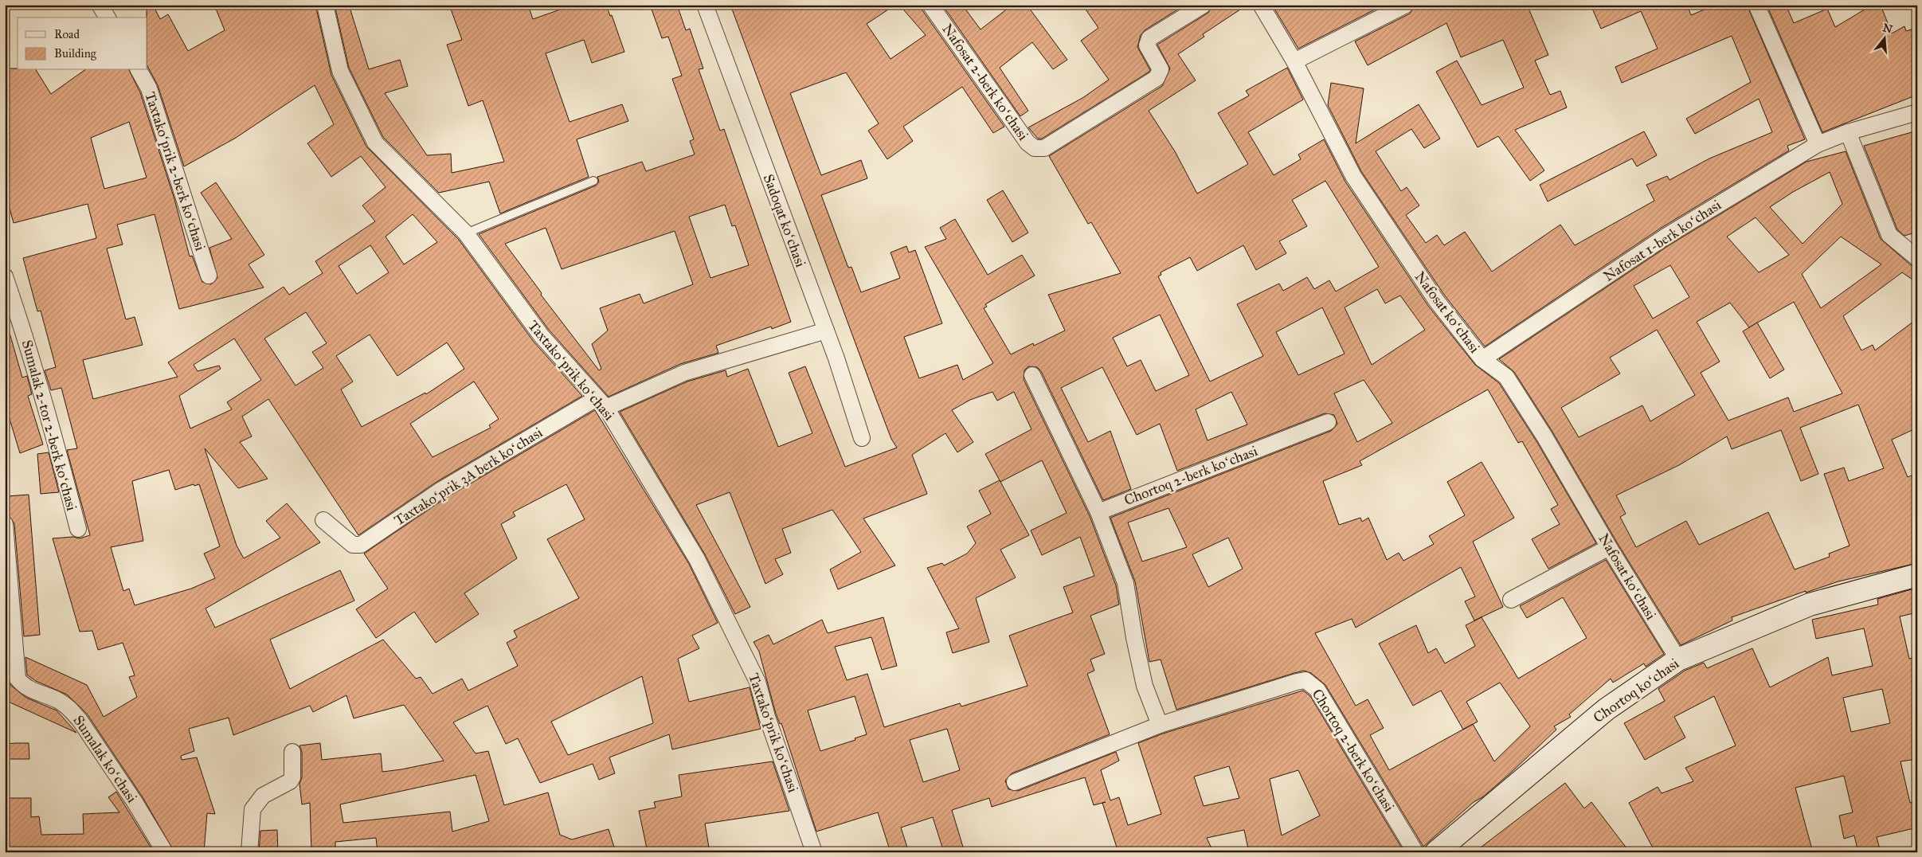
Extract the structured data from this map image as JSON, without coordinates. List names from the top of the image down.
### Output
{
  "streets": {
    "main road": ["Chortoq koʻchasi"],
    "street": [
      "Nafosat 2-berk koʻchasi",
      "Taxtakoʻprik 2-berk koʻchasi",
      "Sadoqat koʻchasi",
      "Nafosat 1-berk koʻchasi",
      "Nafosat koʻchasi",
      "Taxtakoʻprik koʻchasi",
      "Sumalak 2-tor 2-berk koʻchasi",
      "Chortoq 2-berk koʻchasi",
      "Taxtakoʻprik 3A berk koʻchasi",
      "Sumalak koʻchasi"
    ]
  },
  "crossings": [
    ["Sadoqat koʻchasi", "Taxtakoʻprik 3A berk koʻchasi"],
    ["Nafosat 1-berk koʻchasi", "Nafosat koʻchasi"],
    ["Nafosat koʻchasi", "Chortoq koʻchasi"],
    ["Taxtakoʻprik koʻchasi", "Taxtakoʻprik 3A berk koʻchasi"]
  ],
  "legend": ["Road", "Building"],
  "north": "top"
}
